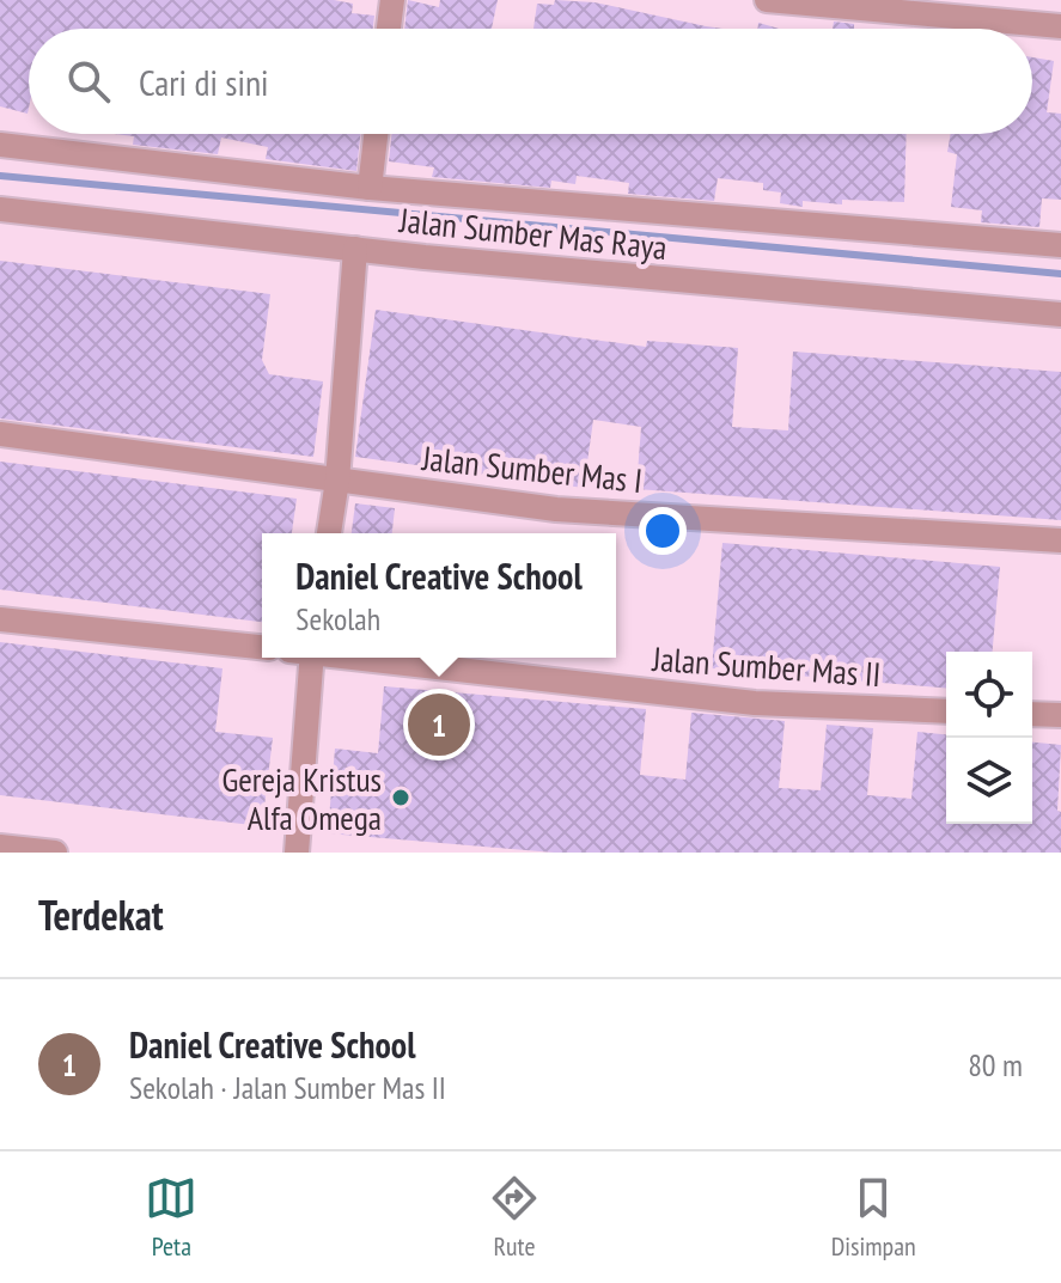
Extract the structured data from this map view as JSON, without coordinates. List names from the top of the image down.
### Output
{
  "streets": {
    "street": ["Jalan Sumber Mas Raya", "Jalan Sumber Mas I", "Jalan Sumber Mas II"]
  },
  "places": ["Gereja Kristus Alfa Omega"],
  "page": {
    "search": "Cari di sini",
    "popup": ["Daniel Creative School", "Sekolah"],
    "pins": "1",
    "heading": "Terdekat",
    "list": [
      {
        "mark": "1",
        "name": "Daniel Creative School",
        "note": "Sekolah · Jalan Sumber Mas II",
        "value": "80 m"
      }
    ],
    "nav": ["Peta", "Rute", "Disimpan"]
  }
}
